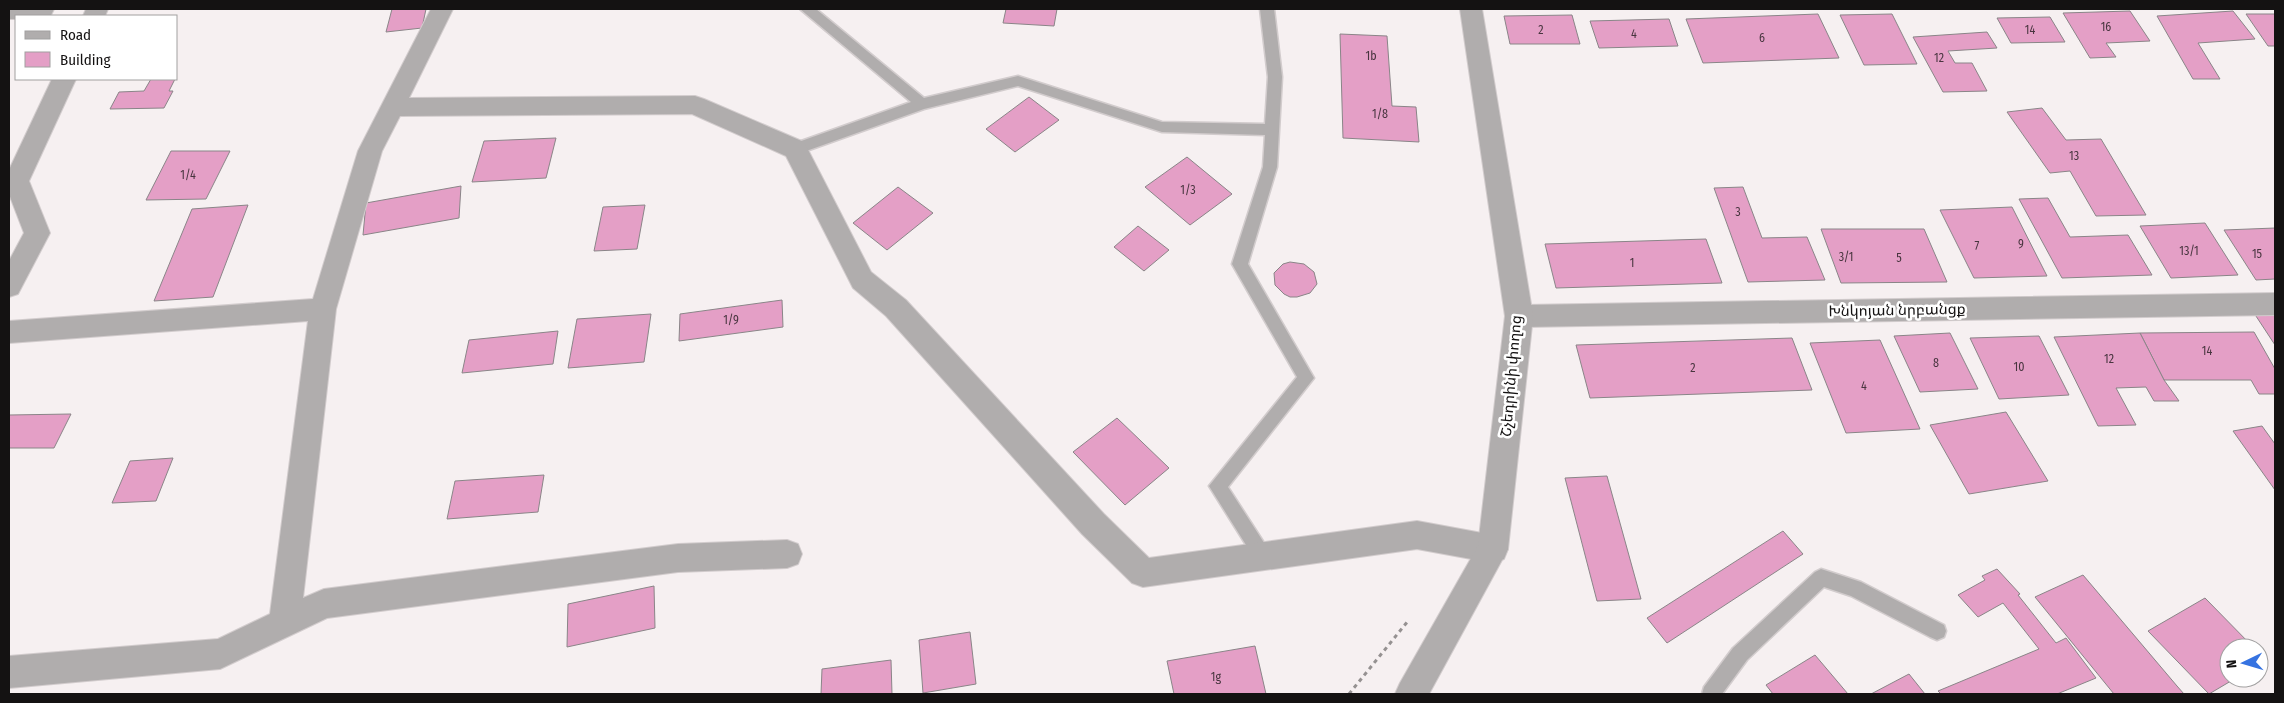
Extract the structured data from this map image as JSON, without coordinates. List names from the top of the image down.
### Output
{
  "streets": {
    "street": ["Խնկոյան նրբանցք", "Շչեդրինի փողոց"]
  },
  "crossings": [
    ["Խնկոյան նրբանցք", "Շչեդրինի փողոց"]
  ],
  "house_numbers": [
    "16",
    "2",
    "14",
    "4",
    "6",
    "1b",
    "12",
    "1/8",
    "13",
    "1/4",
    "1/3",
    "3",
    "9",
    "7",
    "13/1",
    "15",
    "3/1",
    "5",
    "1",
    "1/9",
    "14",
    "12",
    "8",
    "10",
    "2",
    "4",
    "1g"
  ],
  "legend": ["Road", "Building"],
  "north": "left"
}
